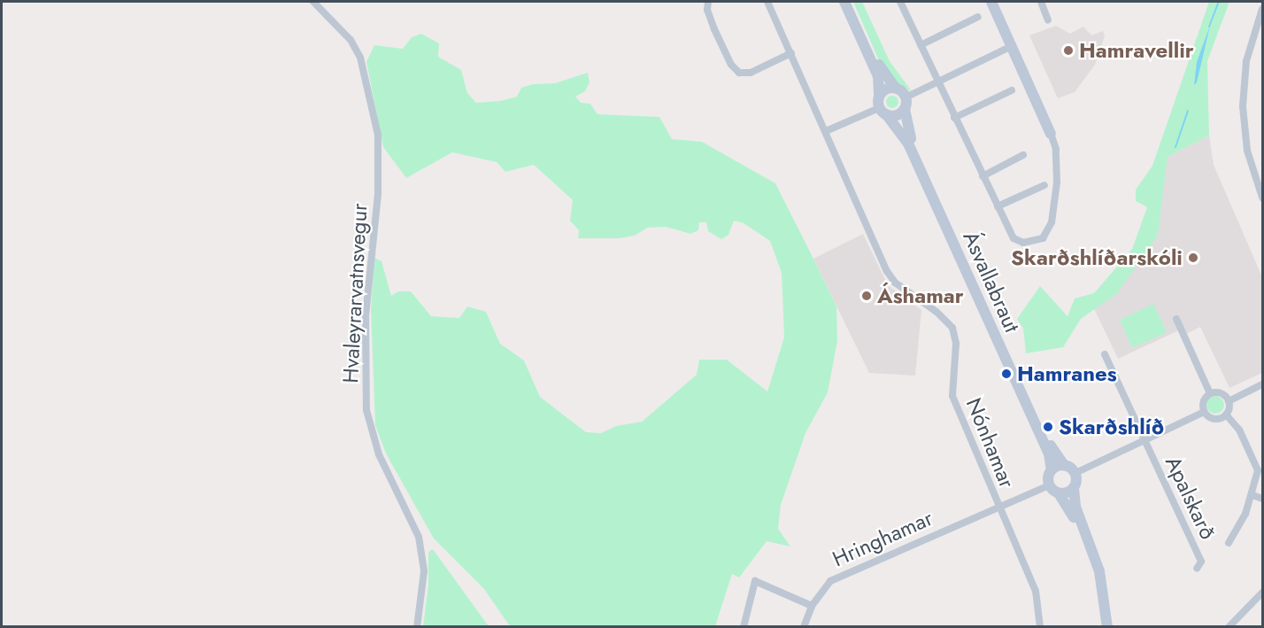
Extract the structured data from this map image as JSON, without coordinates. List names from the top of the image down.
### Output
{
  "streets": {
    "main road": ["Ásvallabraut"],
    "street": [
      "Hvaleyrarvatnsvegur",
      "Nónhamar",
      "Apalskarð",
      "Hringhamar"
    ]
  },
  "crossings": [
    ["Ásvallabraut", "Hringhamar"],
    ["Nónhamar", "Hringhamar"]
  ],
  "places": [
    "Hamravellir",
    "Skarðshlíðarskóli",
    "Áshamar",
    "Hamranes",
    "Skarðshlíð"
  ]
}
